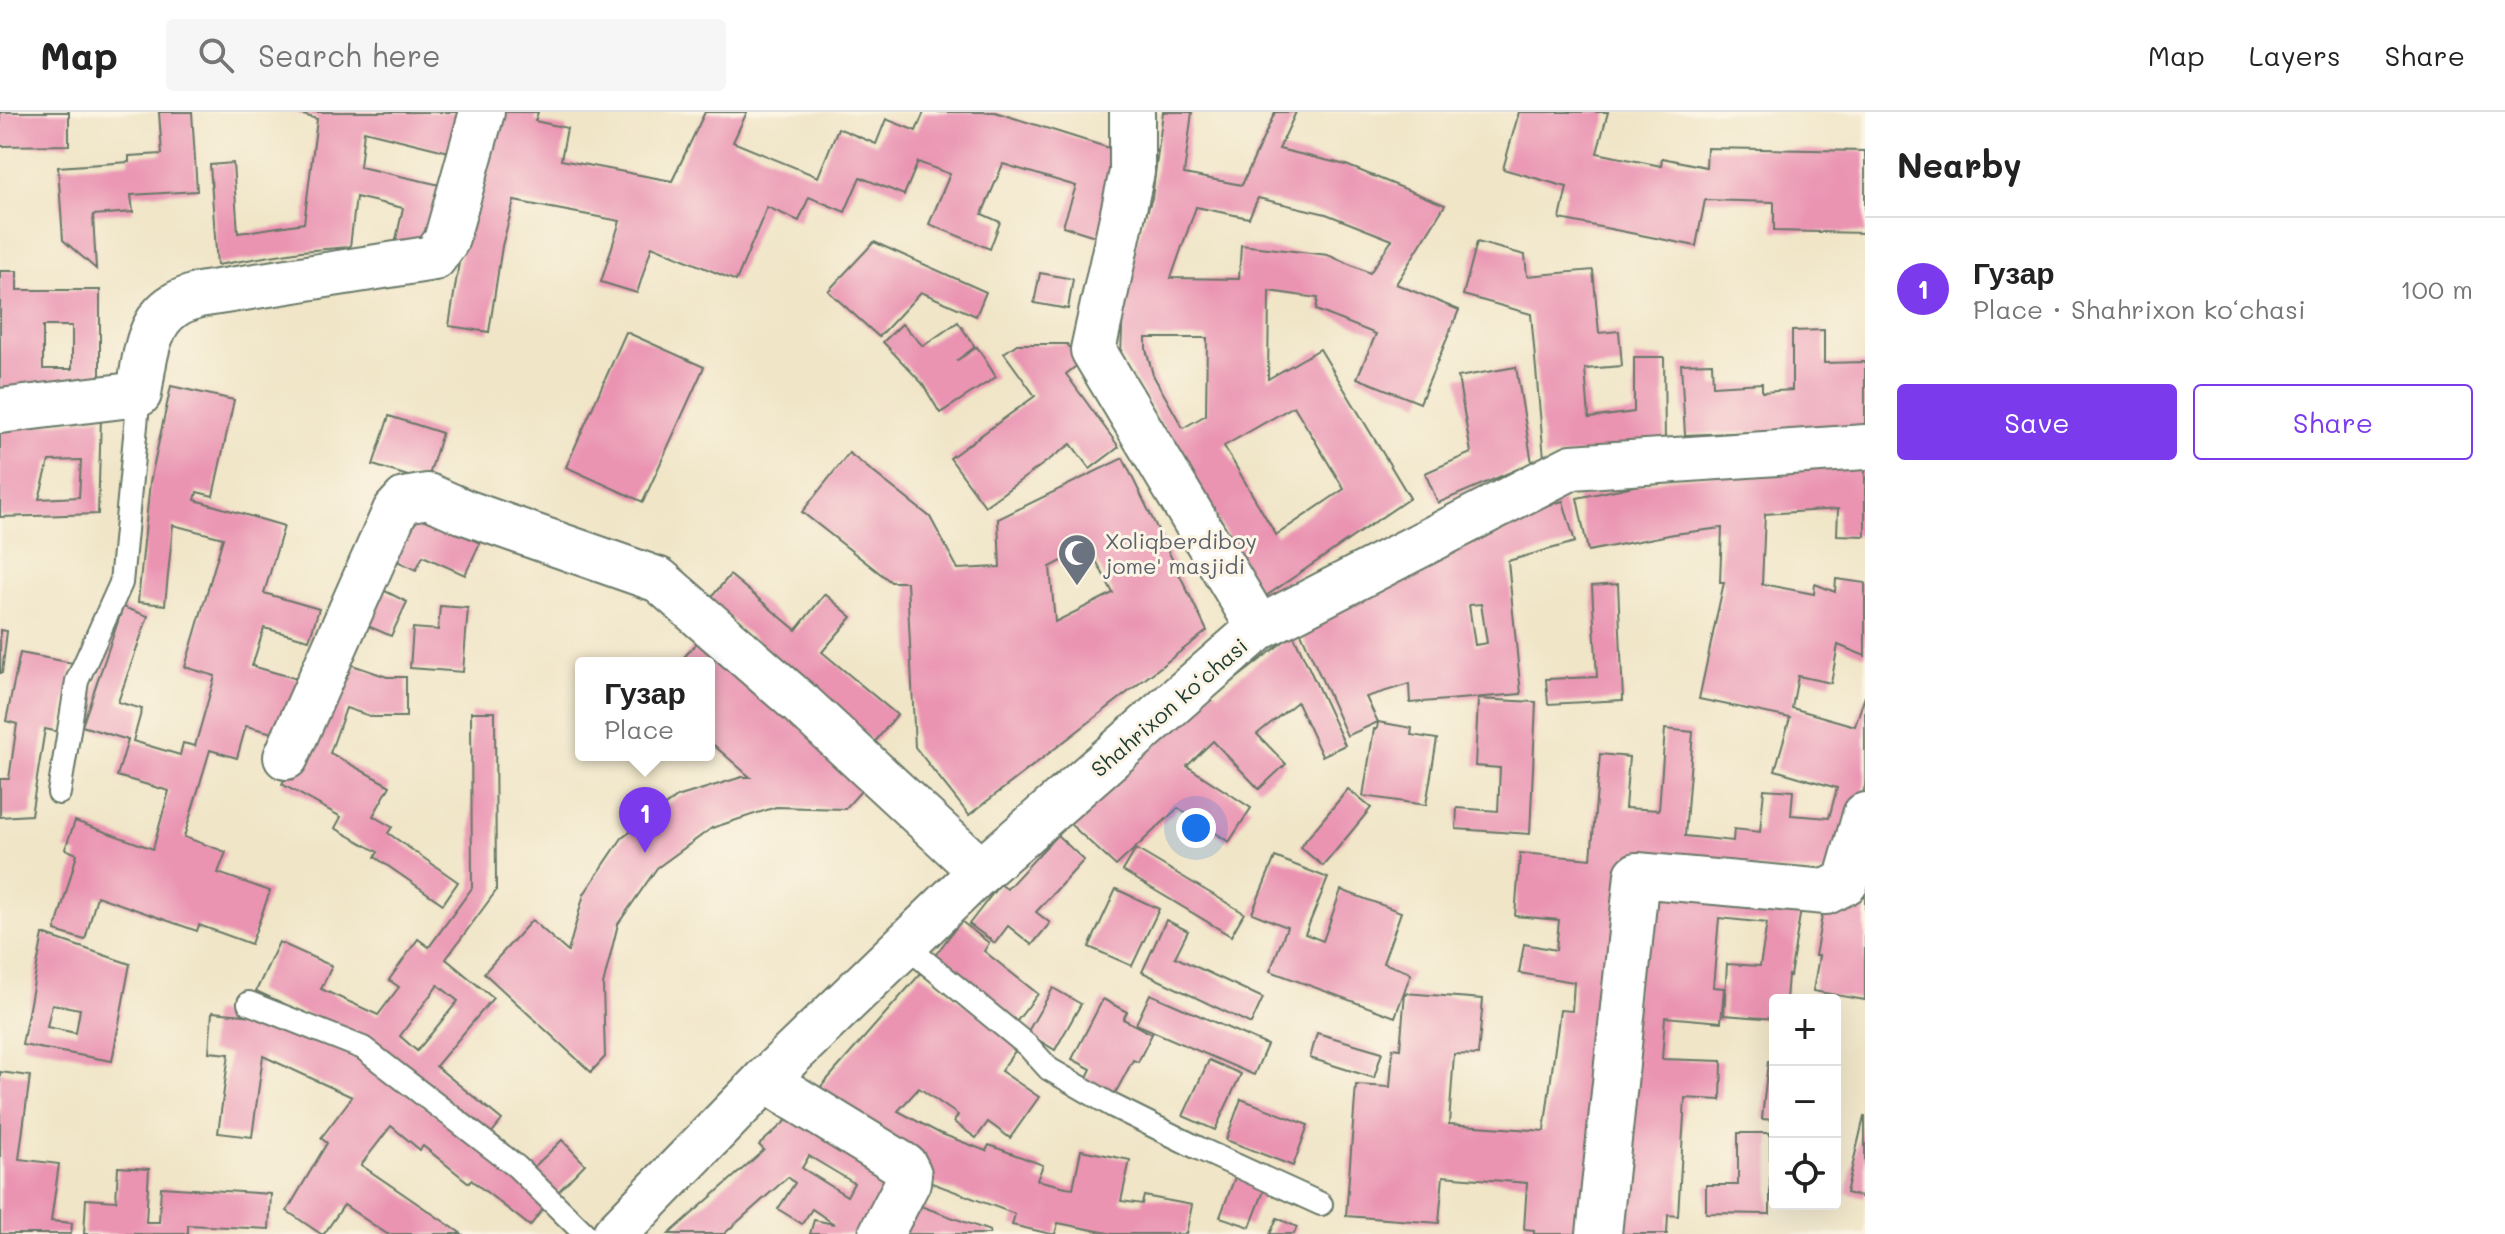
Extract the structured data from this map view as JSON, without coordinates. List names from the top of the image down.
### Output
{
  "streets": {
    "street": ["Shahrixon koʻchasi"]
  },
  "places": {
    "mosque": ["Xoliqberdiboy jome' masjidi"]
  },
  "page": {
    "header": "Map",
    "search": "Search here",
    "nav": ["Map", "Layers", "Share"],
    "heading": "Nearby",
    "list": [
      {
        "mark": "1",
        "name": "Гузар",
        "note": "Place · Shahrixon koʻchasi",
        "value": "100 m"
      }
    ],
    "buttons": ["Save", "Share"],
    "popup": ["Гузар", "Place"],
    "pins": "1",
    "map_buttons": ["+", "−"]
  }
}
